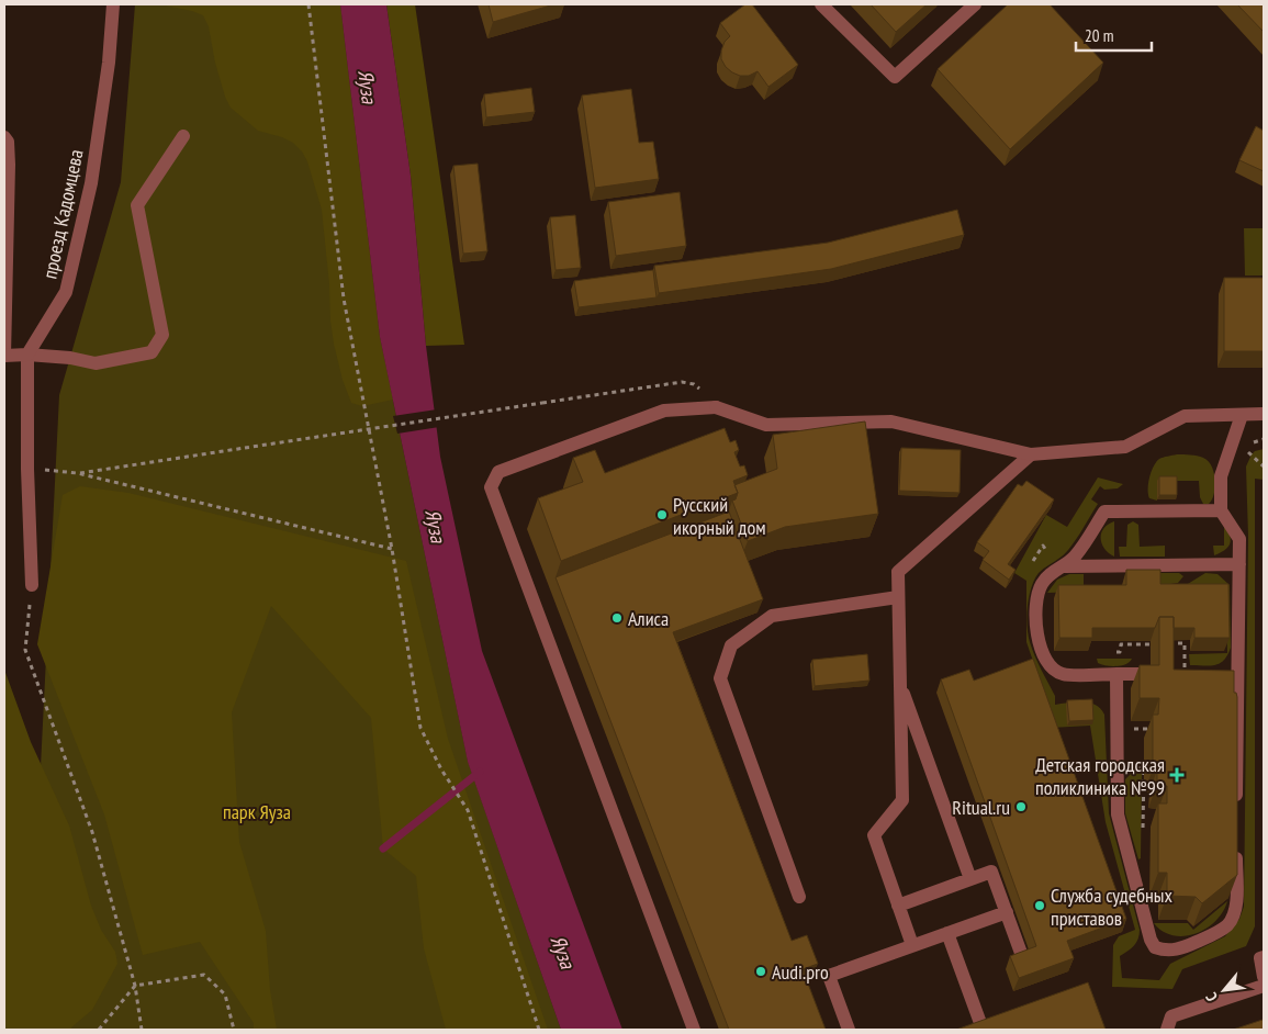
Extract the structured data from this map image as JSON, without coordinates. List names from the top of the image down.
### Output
{
  "streets": {
    "street": ["проезд Кадомцева"]
  },
  "water": ["Яуза"],
  "parks": ["парк Яуза"],
  "places": {
    "other": [
      "Русский икорный дом",
      "Алиса",
      "Ritual.ru",
      "Служба судебных приставов",
      "Audi.pro"
    ],
    "health": ["Детская городская поликлиника №99"]
  },
  "scale_bar": "20 m",
  "north": "bottom left"
}
